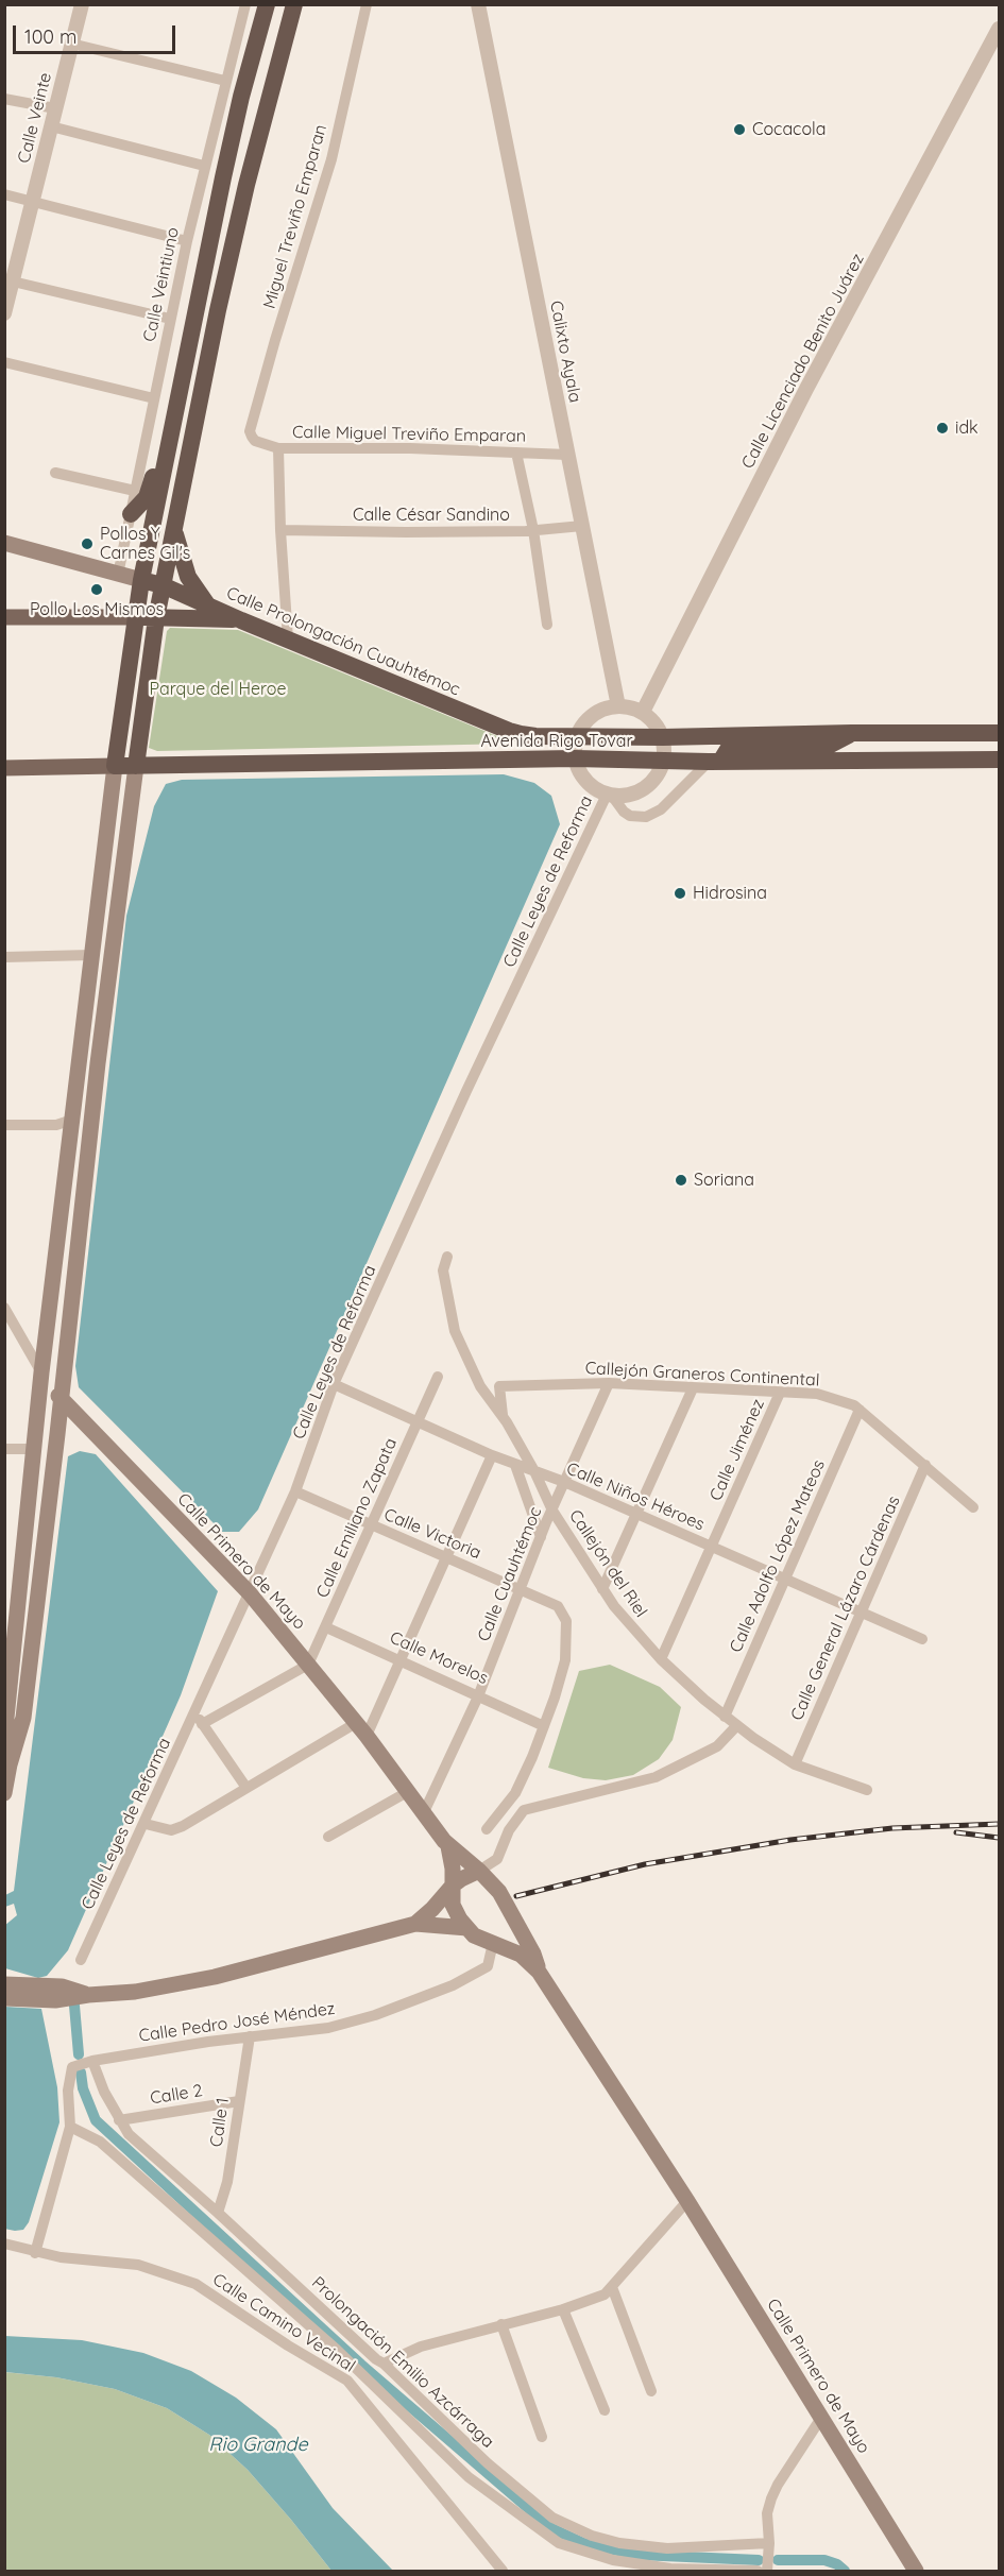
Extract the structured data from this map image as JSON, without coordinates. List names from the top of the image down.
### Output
{
  "streets": {
    "highway": ["Calle Prolongación Cuauhtémoc", "Avenida Rigo Tovar"],
    "main road": ["Calle Primero de Mayo"],
    "street": [
      "Calle Veinte",
      "Miguel Treviño Emparan",
      "Calle Veintiuno",
      "Calixto Ayala",
      "Calle Licenciado Benito Juárez",
      "Calle Miguel Treviño Emparan",
      "Calle César Sandino",
      "Calle Leyes de Reforma",
      "Callejón Graneros Continental",
      "Calle Jiménez",
      "Calle Niños Héroes",
      "Calle Emiliano Zapata",
      "Calle Victoria",
      "Calle Adolfo López Mateos",
      "Callejón del Riel",
      "Calle Cuauhtémoc",
      "Calle General Lázaro Cárdenas",
      "Calle Morelos",
      "Calle Pedro José Méndez",
      "Calle 2",
      "Calle 1",
      "Calle Camino Vecinal",
      "Prolongación Emilio Azcárraga"
    ]
  },
  "crossings": [
    ["Miguel Treviño Emparan", "Calle Miguel Treviño Emparan"],
    ["Calixto Ayala", "Calle Miguel Treviño Emparan"],
    ["Calixto Ayala", "Calle César Sandino"],
    ["Calle Prolongación Cuauhtémoc", "Avenida Rigo Tovar"],
    ["Calle Leyes de Reforma", "Calle Niños Héroes"],
    ["Calle Leyes de Reforma", "Calle Victoria"],
    ["Calle Leyes de Reforma", "Calle Primero de Mayo"],
    ["Callejón Graneros Continental", "Calle Jiménez"],
    ["Callejón Graneros Continental", "Calle Adolfo López Mateos"],
    ["Callejón Graneros Continental", "Callejón del Riel"],
    ["Callejón Graneros Continental", "Calle Cuauhtémoc"],
    ["Callejón Graneros Continental", "Calle General Lázaro Cárdenas"],
    ["Calle Jiménez", "Calle Niños Héroes"],
    ["Calle Jiménez", "Callejón del Riel"],
    ["Calle Niños Héroes", "Calle Emiliano Zapata"],
    ["Calle Niños Héroes", "Calle Adolfo López Mateos"],
    ["Calle Niños Héroes", "Callejón del Riel"],
    ["Calle Niños Héroes", "Calle Cuauhtémoc"],
    ["Calle Niños Héroes", "Calle General Lázaro Cárdenas"],
    ["Calle Emiliano Zapata", "Calle Victoria"],
    ["Calle Emiliano Zapata", "Calle Primero de Mayo"],
    ["Calle Emiliano Zapata", "Calle Morelos"],
    ["Calle Victoria", "Calle Cuauhtémoc"],
    ["Calle Victoria", "Calle Morelos"],
    ["Calle Adolfo López Mateos", "Callejón del Riel"],
    ["Calle Primero de Mayo", "Calle Cuauhtémoc"],
    ["Calle Primero de Mayo", "Calle Pedro José Méndez"],
    ["Callejón del Riel", "Calle Cuauhtémoc"],
    ["Callejón del Riel", "Calle General Lázaro Cárdenas"],
    ["Calle Cuauhtémoc", "Calle Morelos"],
    ["Calle Pedro José Méndez", "Calle 1"],
    ["Calle Pedro José Méndez", "Prolongación Emilio Azcárraga"],
    ["Calle 2", "Calle 1"],
    ["Calle 2", "Prolongación Emilio Azcárraga"],
    ["Calle 1", "Prolongación Emilio Azcárraga"]
  ],
  "water": ["Rio Grande"],
  "parks": ["Parque del Heroe"],
  "places": [
    "Cocacola",
    "idk",
    "Pollos Y Carnes Gil's",
    "Pollo Los Mismos",
    "Hidrosina",
    "Soriana"
  ],
  "scale_bar": "100 m"
}
